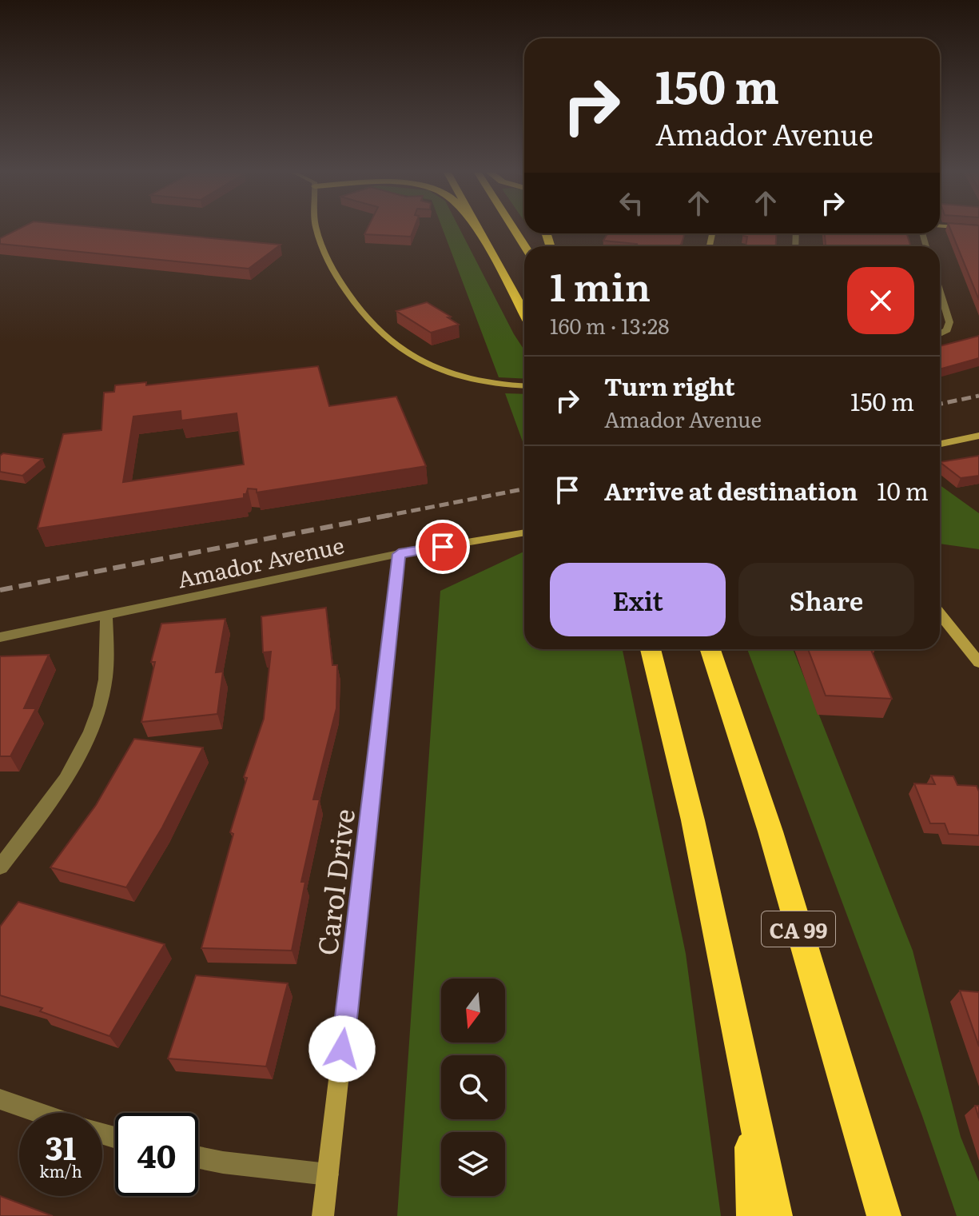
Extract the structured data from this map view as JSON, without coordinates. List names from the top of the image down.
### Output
{
  "streets": {
    "highway": ["CA 99"],
    "main road": ["Amador Avenue", "Carol Drive"]
  },
  "crossings": [
    ["Amador Avenue", "Carol Drive"]
  ],
  "north": "bottom",
  "page": {
    "turn": ["150 m", "Amador Avenue"],
    "heading": ["1 min", "160 m · 13:28"],
    "list": [
      {
        "name": "Turn right",
        "note": "Amador Avenue",
        "value": "150 m"
      },
      {
        "name": "Arrive at destination",
        "value": "10 m"
      }
    ],
    "buttons": ["Exit", "Share"],
    "speed": "31 km/h",
    "limit": "40"
  }
}
